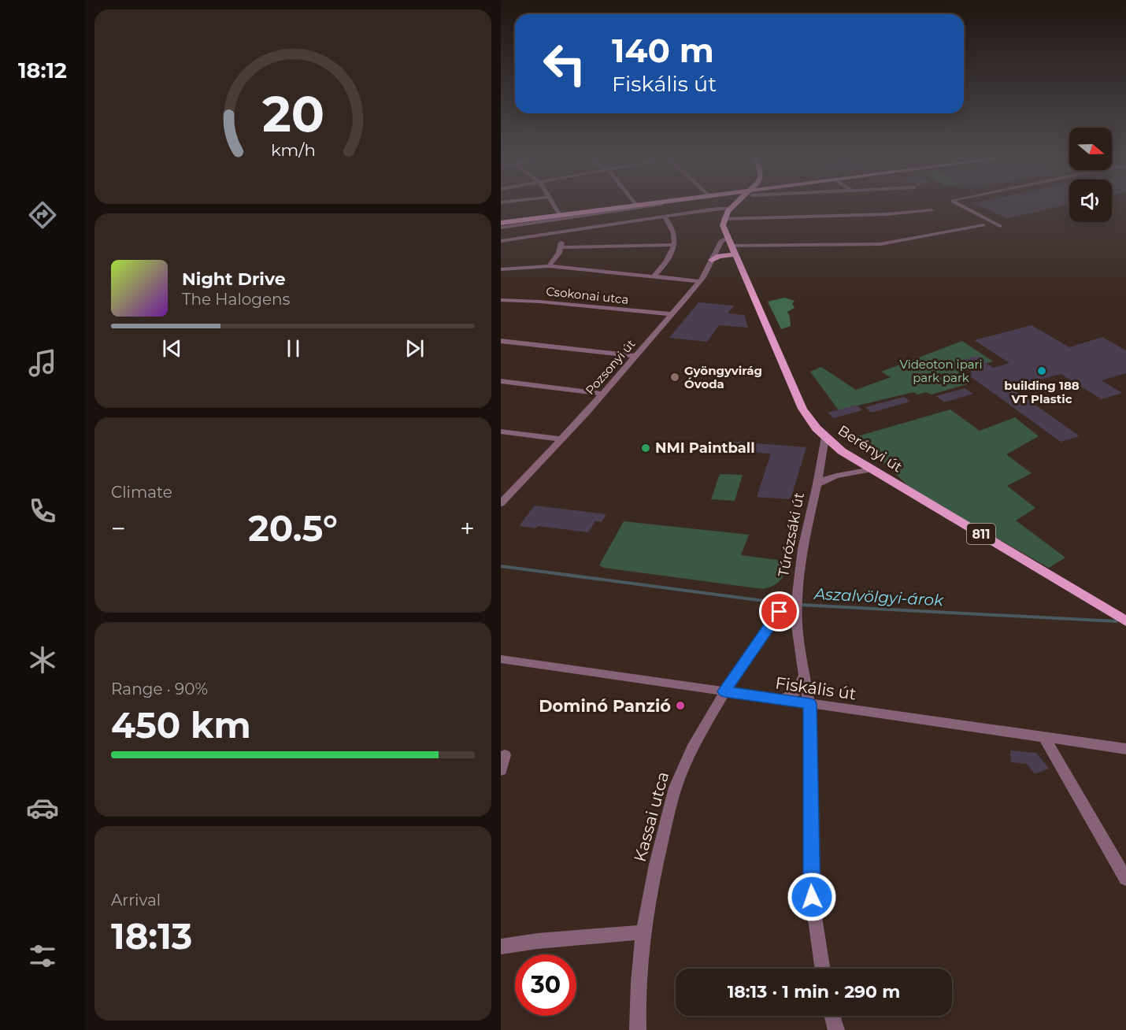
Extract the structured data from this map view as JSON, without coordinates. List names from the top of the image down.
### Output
{
  "streets": {
    "main road": ["Berényi út", "811"],
    "street": [
      "Csokonai utca",
      "Pozsonyi út",
      "Túrózsáki út",
      "Fiskális út",
      "Kassai utca"
    ]
  },
  "crossings": [
    ["Csokonai utca", "Pozsonyi út"],
    ["Pozsonyi út", "Berényi út"],
    ["Berényi út", "Túrózsáki út"],
    ["Túrózsáki út", "Fiskális út"],
    ["Fiskális út", "Kassai utca"]
  ],
  "water": ["Aszalvölgyi-árok"],
  "parks": ["Videoton ipari park park"],
  "places": [
    "building 188 VT Plastic",
    "Gyöngyvirág Óvoda",
    "NMI Paintball",
    "Dominó Panzió"
  ],
  "north": "right",
  "page": {
    "tabs": "18:12",
    "turn": ["140 m", "Fiskális út"],
    "song": ["Night Drive", "The Halogens"],
    "tile": [
      "Climate",
      ["Range · 90%", "450 km"],
      ["Arrival", "18:13"]
    ],
    "heat": ["−", "20.5°", "+"],
    "limit": "30",
    "trip": "18:13 · 1 min · 290 m",
    "gauge": ["20", "km/h"]
  }
}
